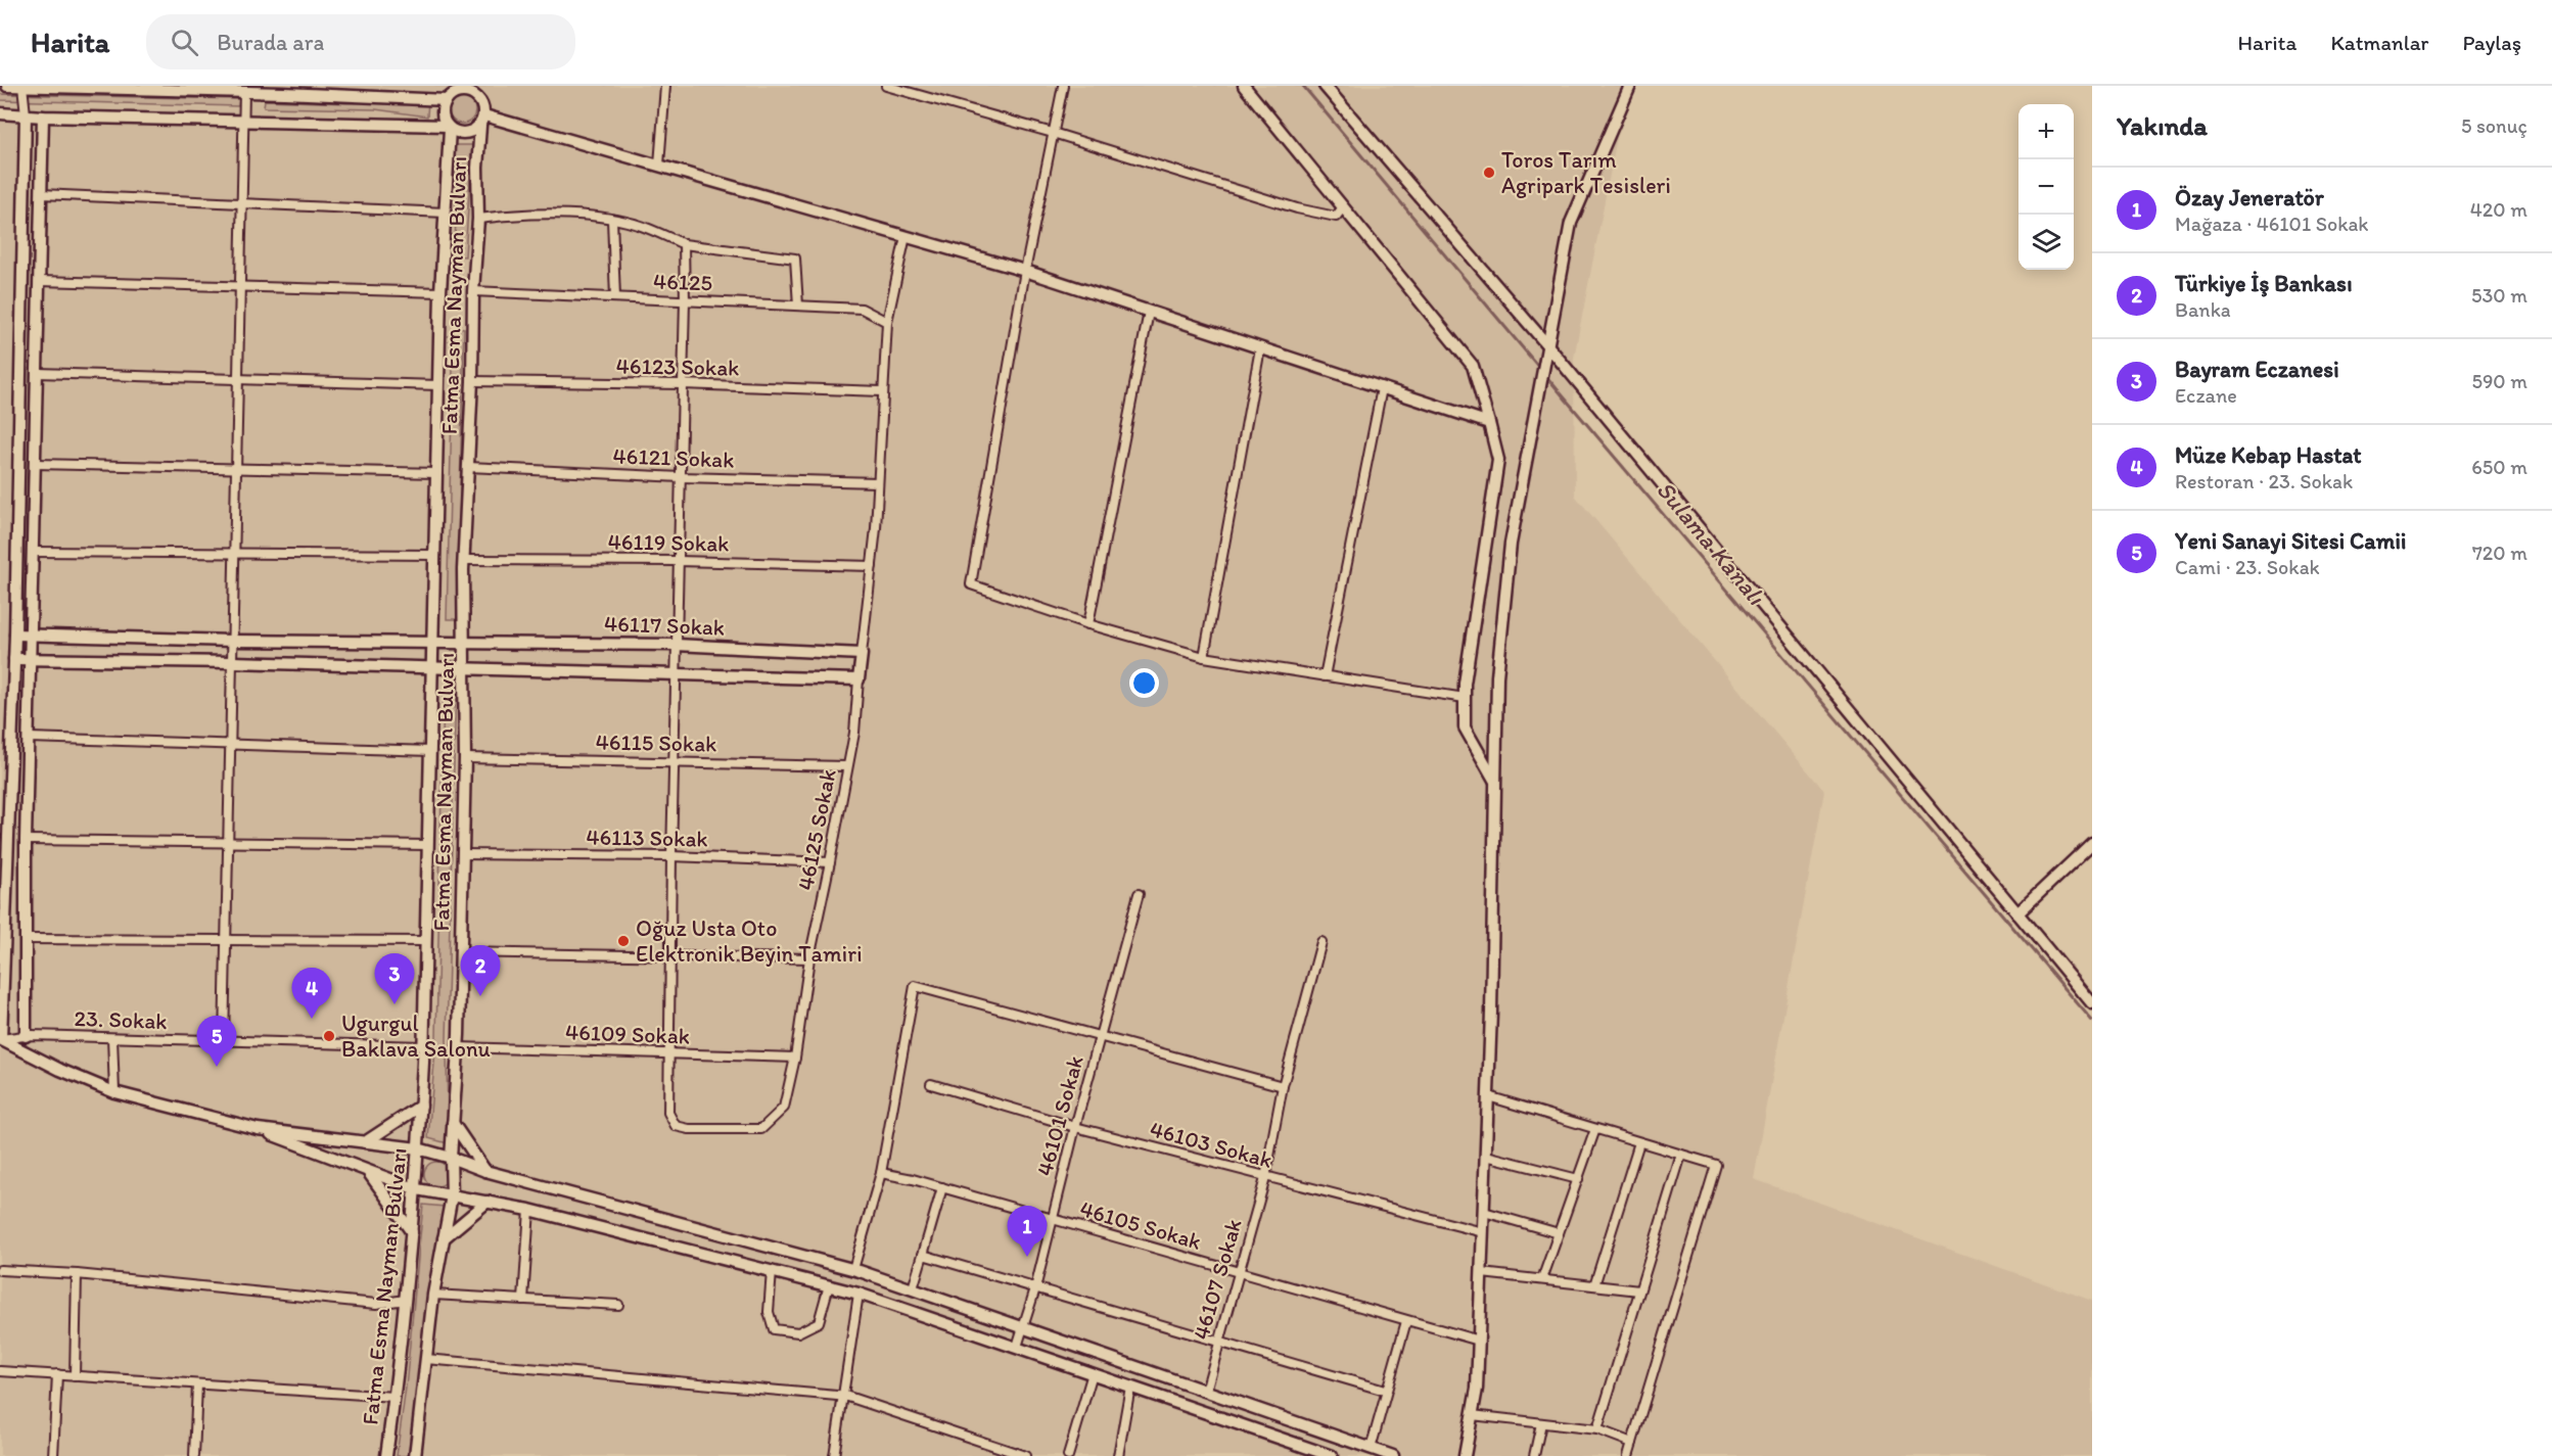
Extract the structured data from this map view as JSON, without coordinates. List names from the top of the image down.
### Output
{
  "streets": {
    "street": [
      "46125",
      "Fatma Esma Nayman Bulvarı",
      "46123 Sokak",
      "46121 Sokak",
      "46119 Sokak",
      "46117 Sokak",
      "46115 Sokak",
      "46125 Sokak",
      "46113 Sokak",
      "23. Sokak",
      "46109 Sokak",
      "46101 Sokak",
      "46103 Sokak",
      "46105 Sokak",
      "46107 Sokak"
    ]
  },
  "crossings": [
    ["46125", "Fatma Esma Nayman Bulvarı"],
    ["46125", "46125 Sokak"],
    ["Fatma Esma Nayman Bulvarı", "46123 Sokak"],
    ["Fatma Esma Nayman Bulvarı", "46121 Sokak"],
    ["Fatma Esma Nayman Bulvarı", "46119 Sokak"],
    ["Fatma Esma Nayman Bulvarı", "46117 Sokak"],
    ["Fatma Esma Nayman Bulvarı", "46115 Sokak"],
    ["Fatma Esma Nayman Bulvarı", "46113 Sokak"],
    ["Fatma Esma Nayman Bulvarı", "23. Sokak"],
    ["Fatma Esma Nayman Bulvarı", "46109 Sokak"],
    ["46123 Sokak", "46125 Sokak"],
    ["46121 Sokak", "46125 Sokak"],
    ["46119 Sokak", "46125 Sokak"],
    ["46117 Sokak", "46125 Sokak"],
    ["46115 Sokak", "46125 Sokak"],
    ["46125 Sokak", "46113 Sokak"],
    ["46125 Sokak", "46109 Sokak"],
    ["46101 Sokak", "46103 Sokak"],
    ["46101 Sokak", "46105 Sokak"],
    ["46103 Sokak", "46107 Sokak"],
    ["46105 Sokak", "46107 Sokak"]
  ],
  "water": ["Sulama Kanalı"],
  "places": ["Toros Tarım Agripark Tesisleri", "Oğuz Usta Oto Elektronik Beyin Tamiri", "Ugurgul Baklava Salonu"],
  "page": {
    "header": "Harita",
    "search": "Burada ara",
    "nav": ["Harita", "Katmanlar", "Paylaş"],
    "heading": ["Yakında", "5 sonuç"],
    "map_buttons": ["+", "−"],
    "list": [
      {
        "mark": "1",
        "name": "Özay Jeneratör",
        "note": "Mağaza · 46101 Sokak",
        "value": "420 m"
      },
      {
        "mark": "2",
        "name": "Türkiye İş Bankası",
        "note": "Banka",
        "value": "530 m"
      },
      {
        "mark": "3",
        "name": "Bayram Eczanesi",
        "note": "Eczane",
        "value": "590 m"
      },
      {
        "mark": "4",
        "name": "Müze Kebap Hastat",
        "note": "Restoran · 23. Sokak",
        "value": "650 m"
      },
      {
        "mark": "5",
        "name": "Yeni Sanayi Sitesi Camii",
        "note": "Cami · 23. Sokak",
        "value": "720 m"
      }
    ],
    "pins": [
      "2",
      "3",
      "4",
      "5",
      "1"
    ]
  }
}
